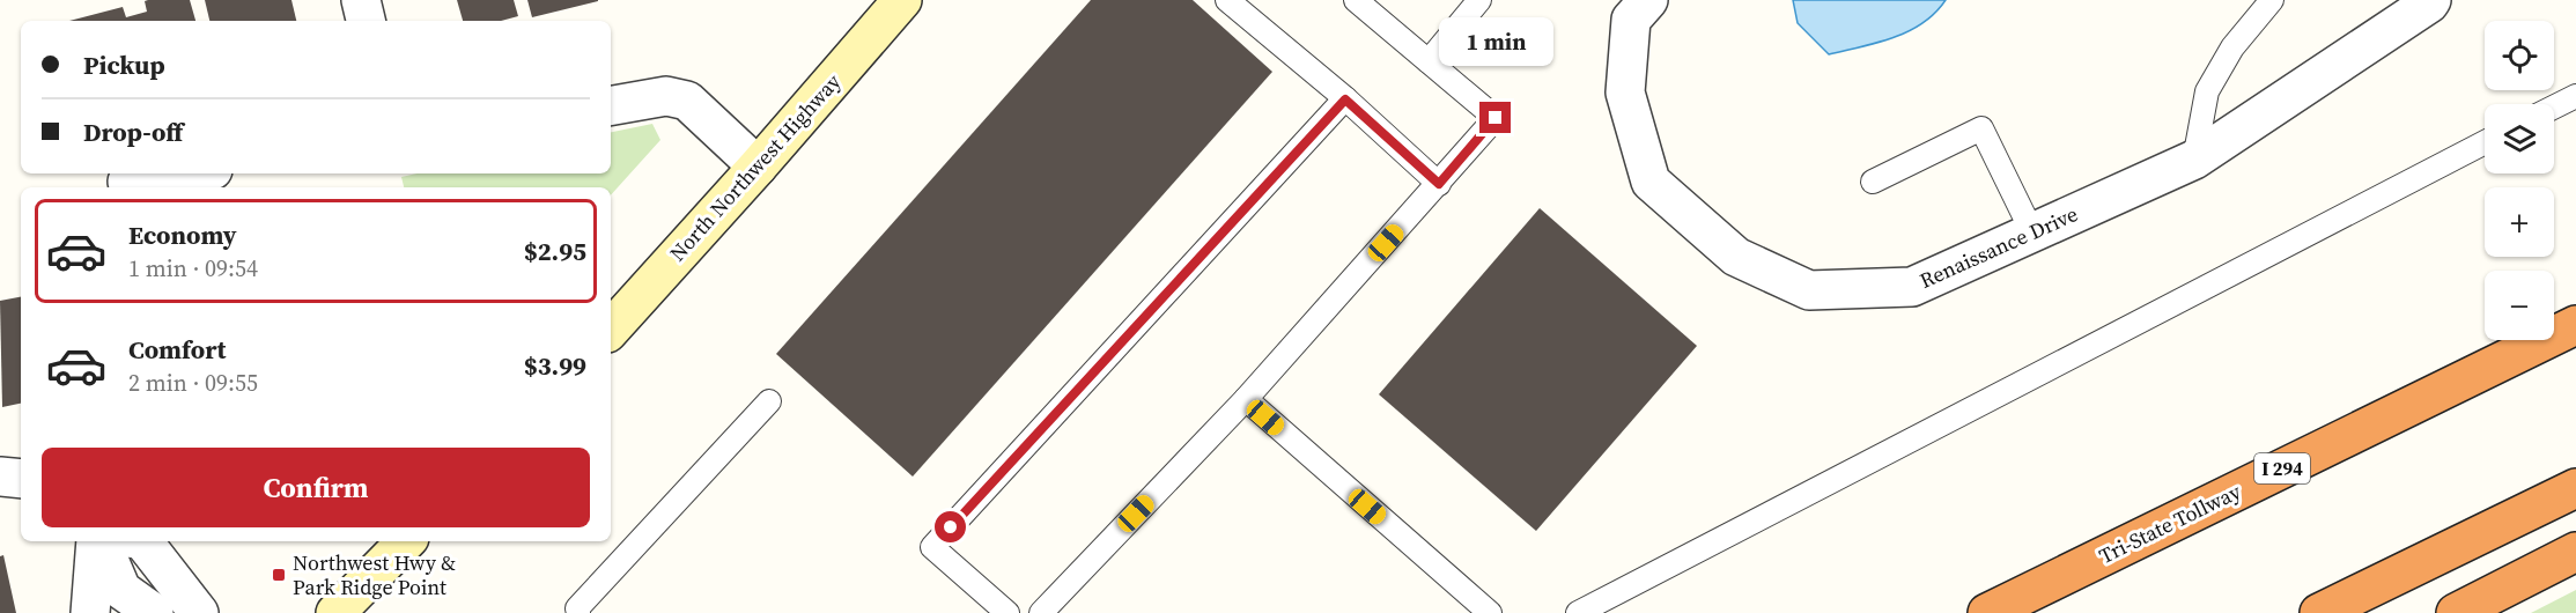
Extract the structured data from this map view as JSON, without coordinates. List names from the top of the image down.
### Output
{
  "streets": {
    "highway": ["I 294", "Tri-State Tollway"],
    "main road": ["North Northwest Highway"],
    "street": ["Renaissance Drive"]
  },
  "places": {
    "transit": ["Northwest Hwy & Park Ridge Point"]
  },
  "page": {
    "bubble": "1 min",
    "map_buttons": ["+", "−"],
    "banner": ["Pickup", "Drop-off"],
    "list": [
      {
        "name": "Economy",
        "note": "1 min · 09:54",
        "value": "$2.95"
      },
      {
        "name": "Comfort",
        "note": "2 min · 09:55",
        "value": "$3.99"
      }
    ],
    "buttons": "Confirm"
  }
}
